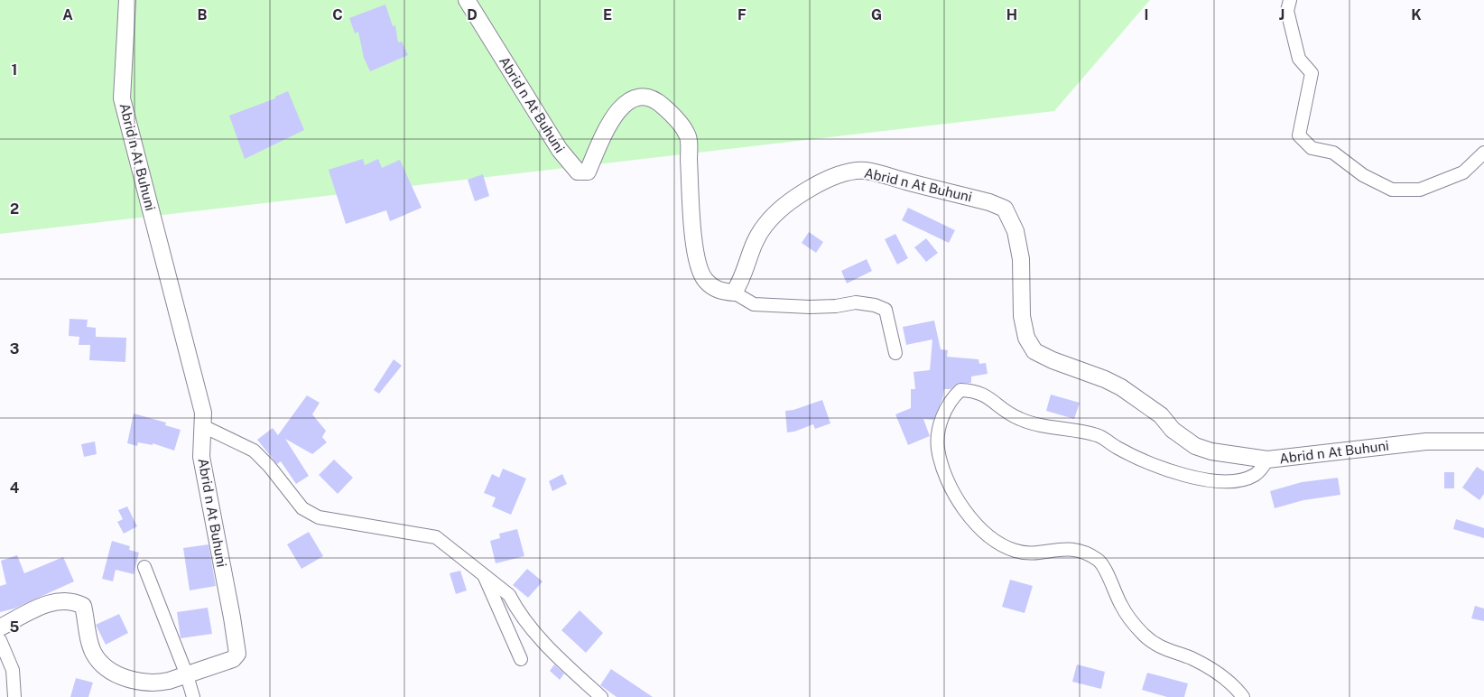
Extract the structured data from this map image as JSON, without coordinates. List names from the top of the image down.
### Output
{
  "streets": {
    "street": ["Abrid n At Buhuni"]
  },
  "grid": {
    "columns": [
      "A",
      "B",
      "C",
      "D",
      "E",
      "F",
      "G",
      "H",
      "I",
      "J",
      "K"
    ],
    "rows": [
      "1",
      "2",
      "3",
      "4",
      "5"
    ]
  }
}
